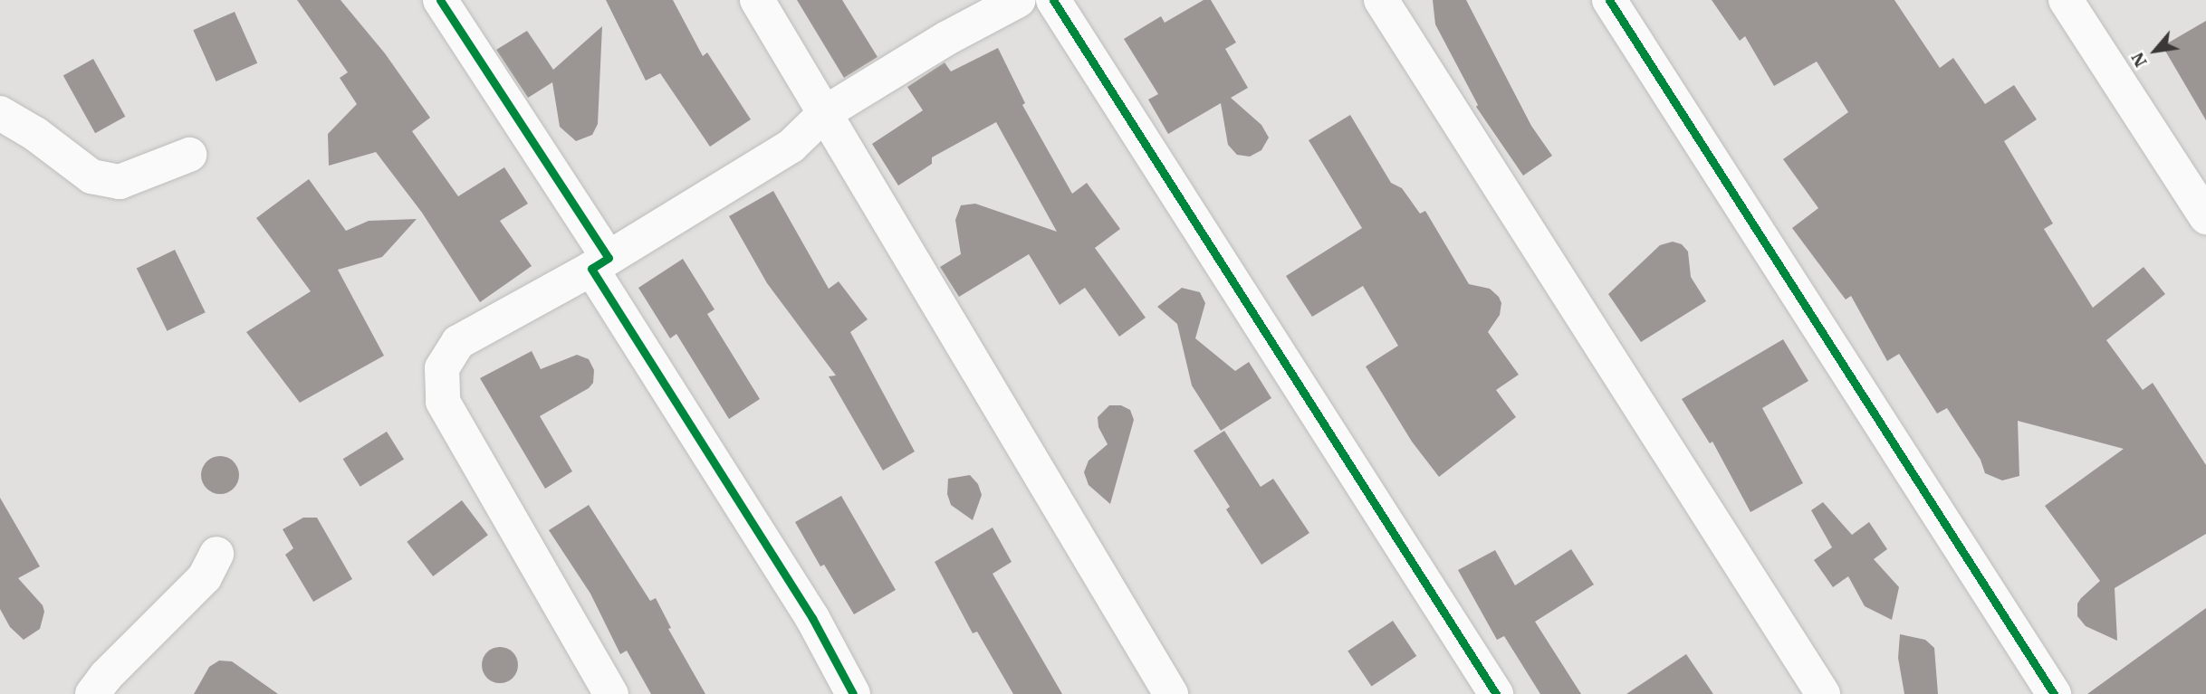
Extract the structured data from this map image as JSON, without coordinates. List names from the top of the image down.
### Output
{
  "north": "bottom left"
}
